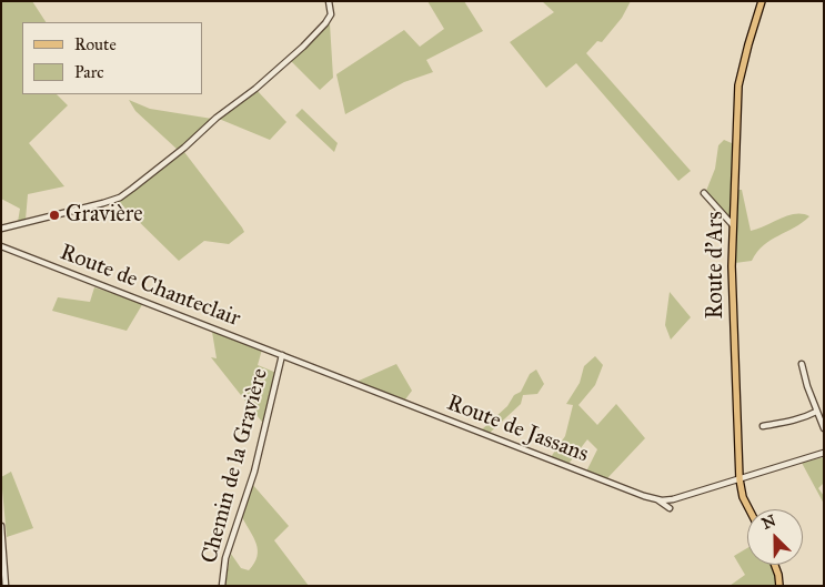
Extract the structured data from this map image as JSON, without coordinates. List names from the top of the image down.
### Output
{
  "streets": {
    "main road": ["Route d'Ars"],
    "street": ["Route de Chanteclair", "Route de Jassans", "Chemin de la Gravière"]
  },
  "crossings": [
    ["Route d'Ars", "Route de Jassans"],
    ["Route de Chanteclair", "Route de Jassans"],
    ["Route de Chanteclair", "Chemin de la Gravière"],
    ["Route de Jassans", "Chemin de la Gravière"]
  ],
  "places": ["Gravière"],
  "legend": ["Route", "Parc"],
  "north": "top left"
}
